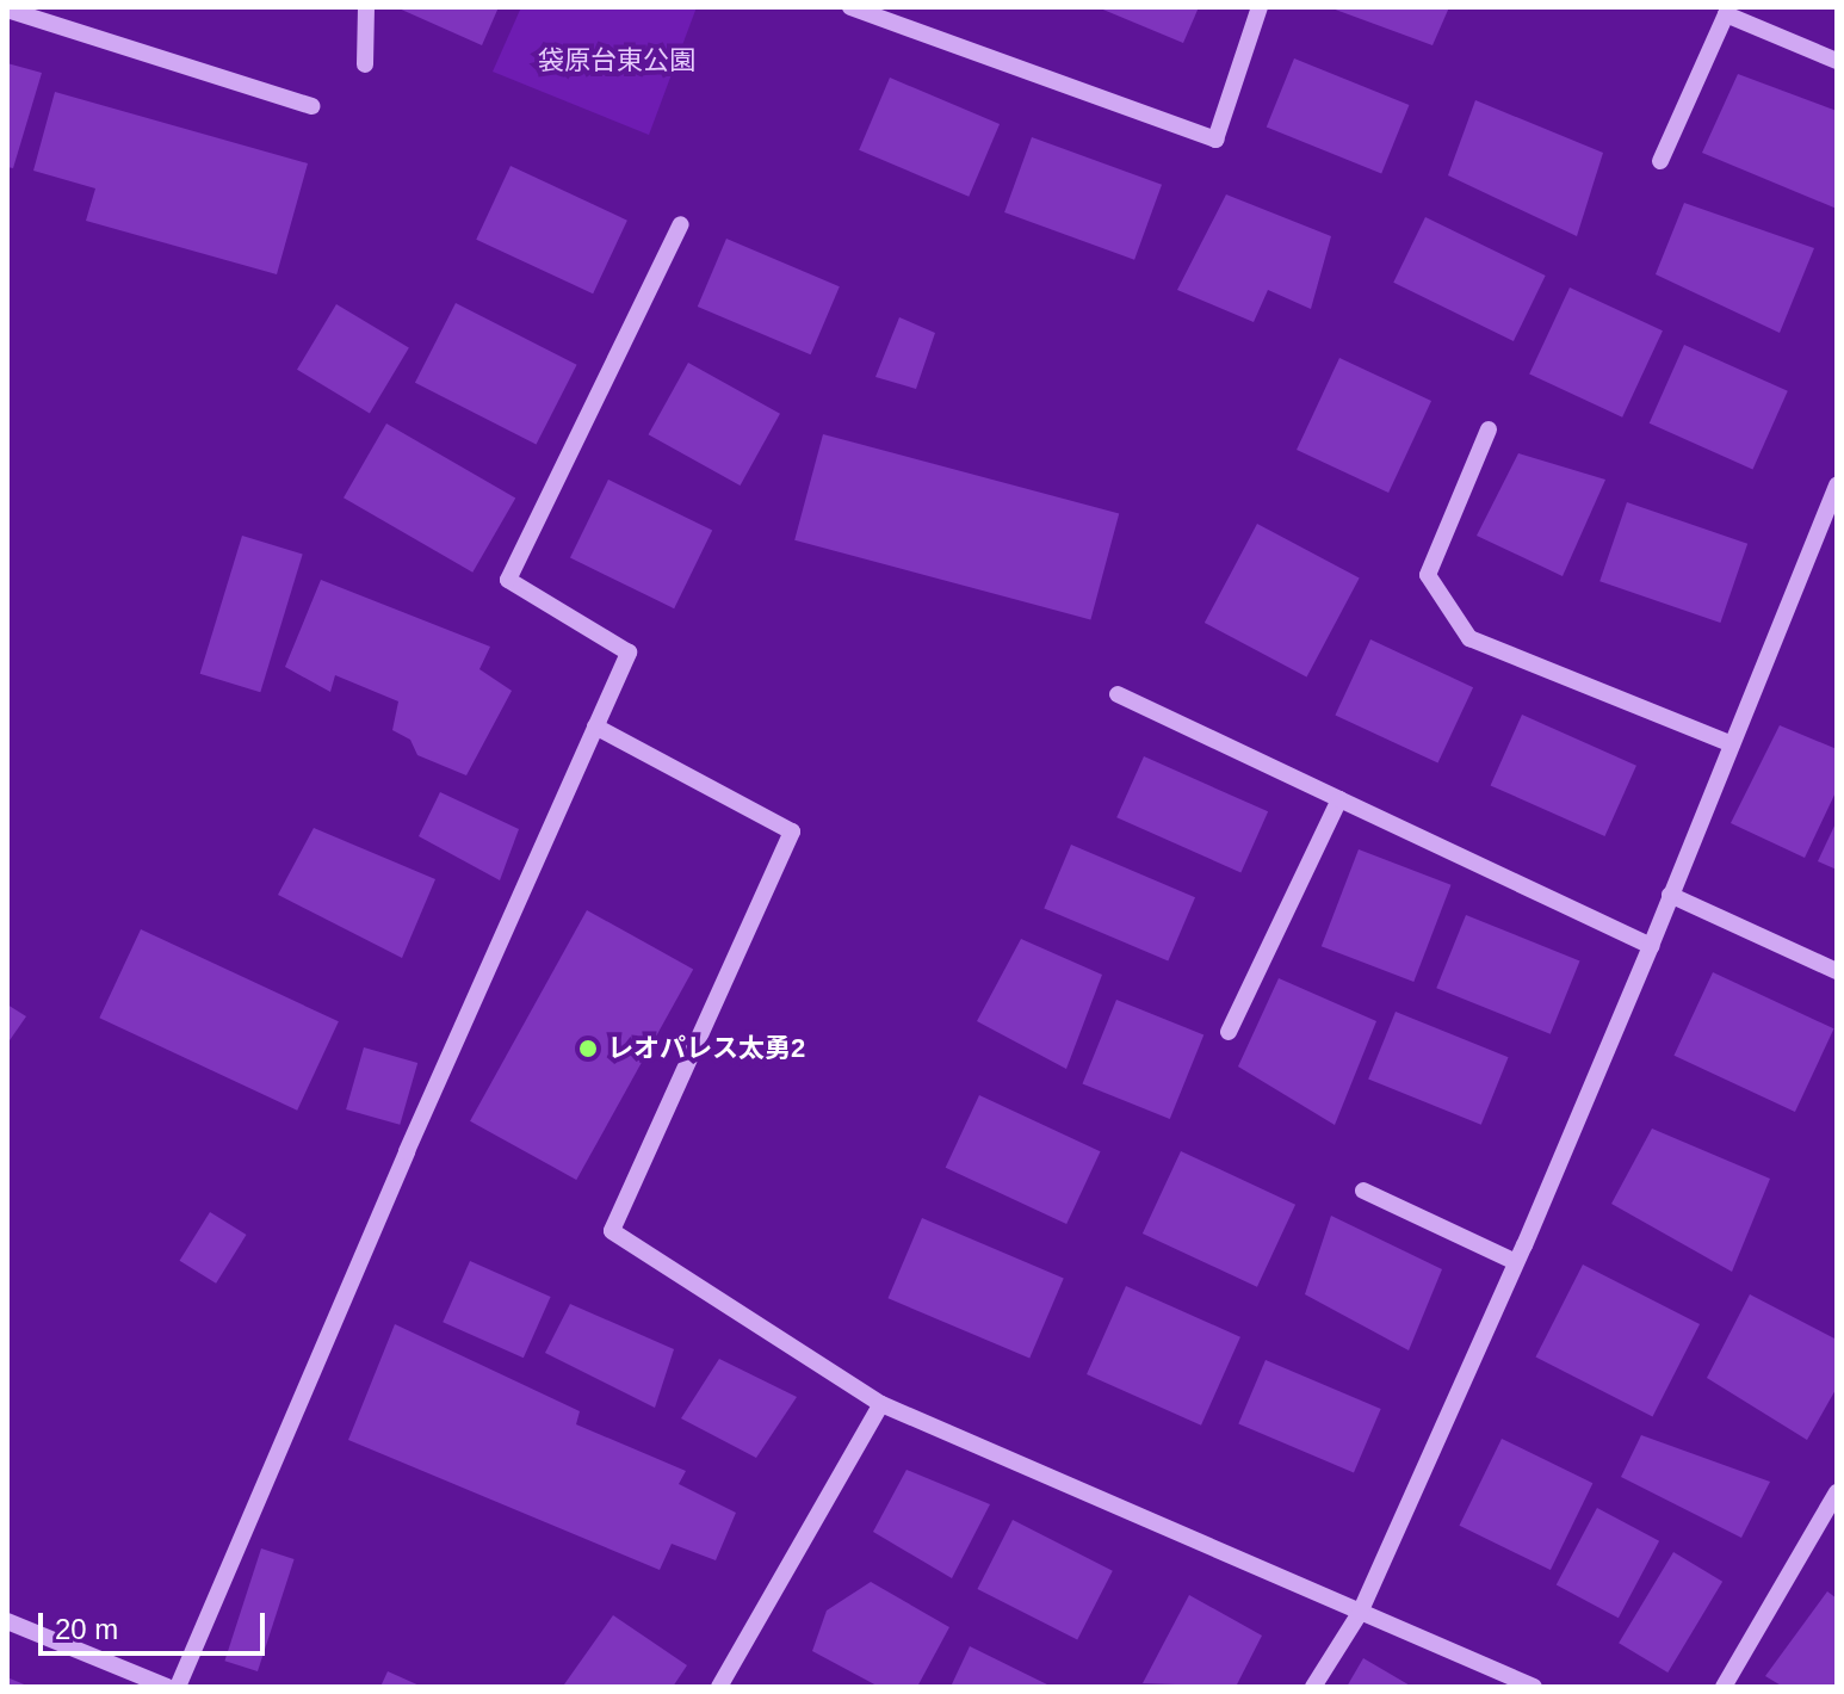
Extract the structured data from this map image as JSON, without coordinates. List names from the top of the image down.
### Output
{
  "parks": ["袋原台東公園"],
  "places": ["レオパレス太勇2"],
  "scale_bar": "20 m"
}
